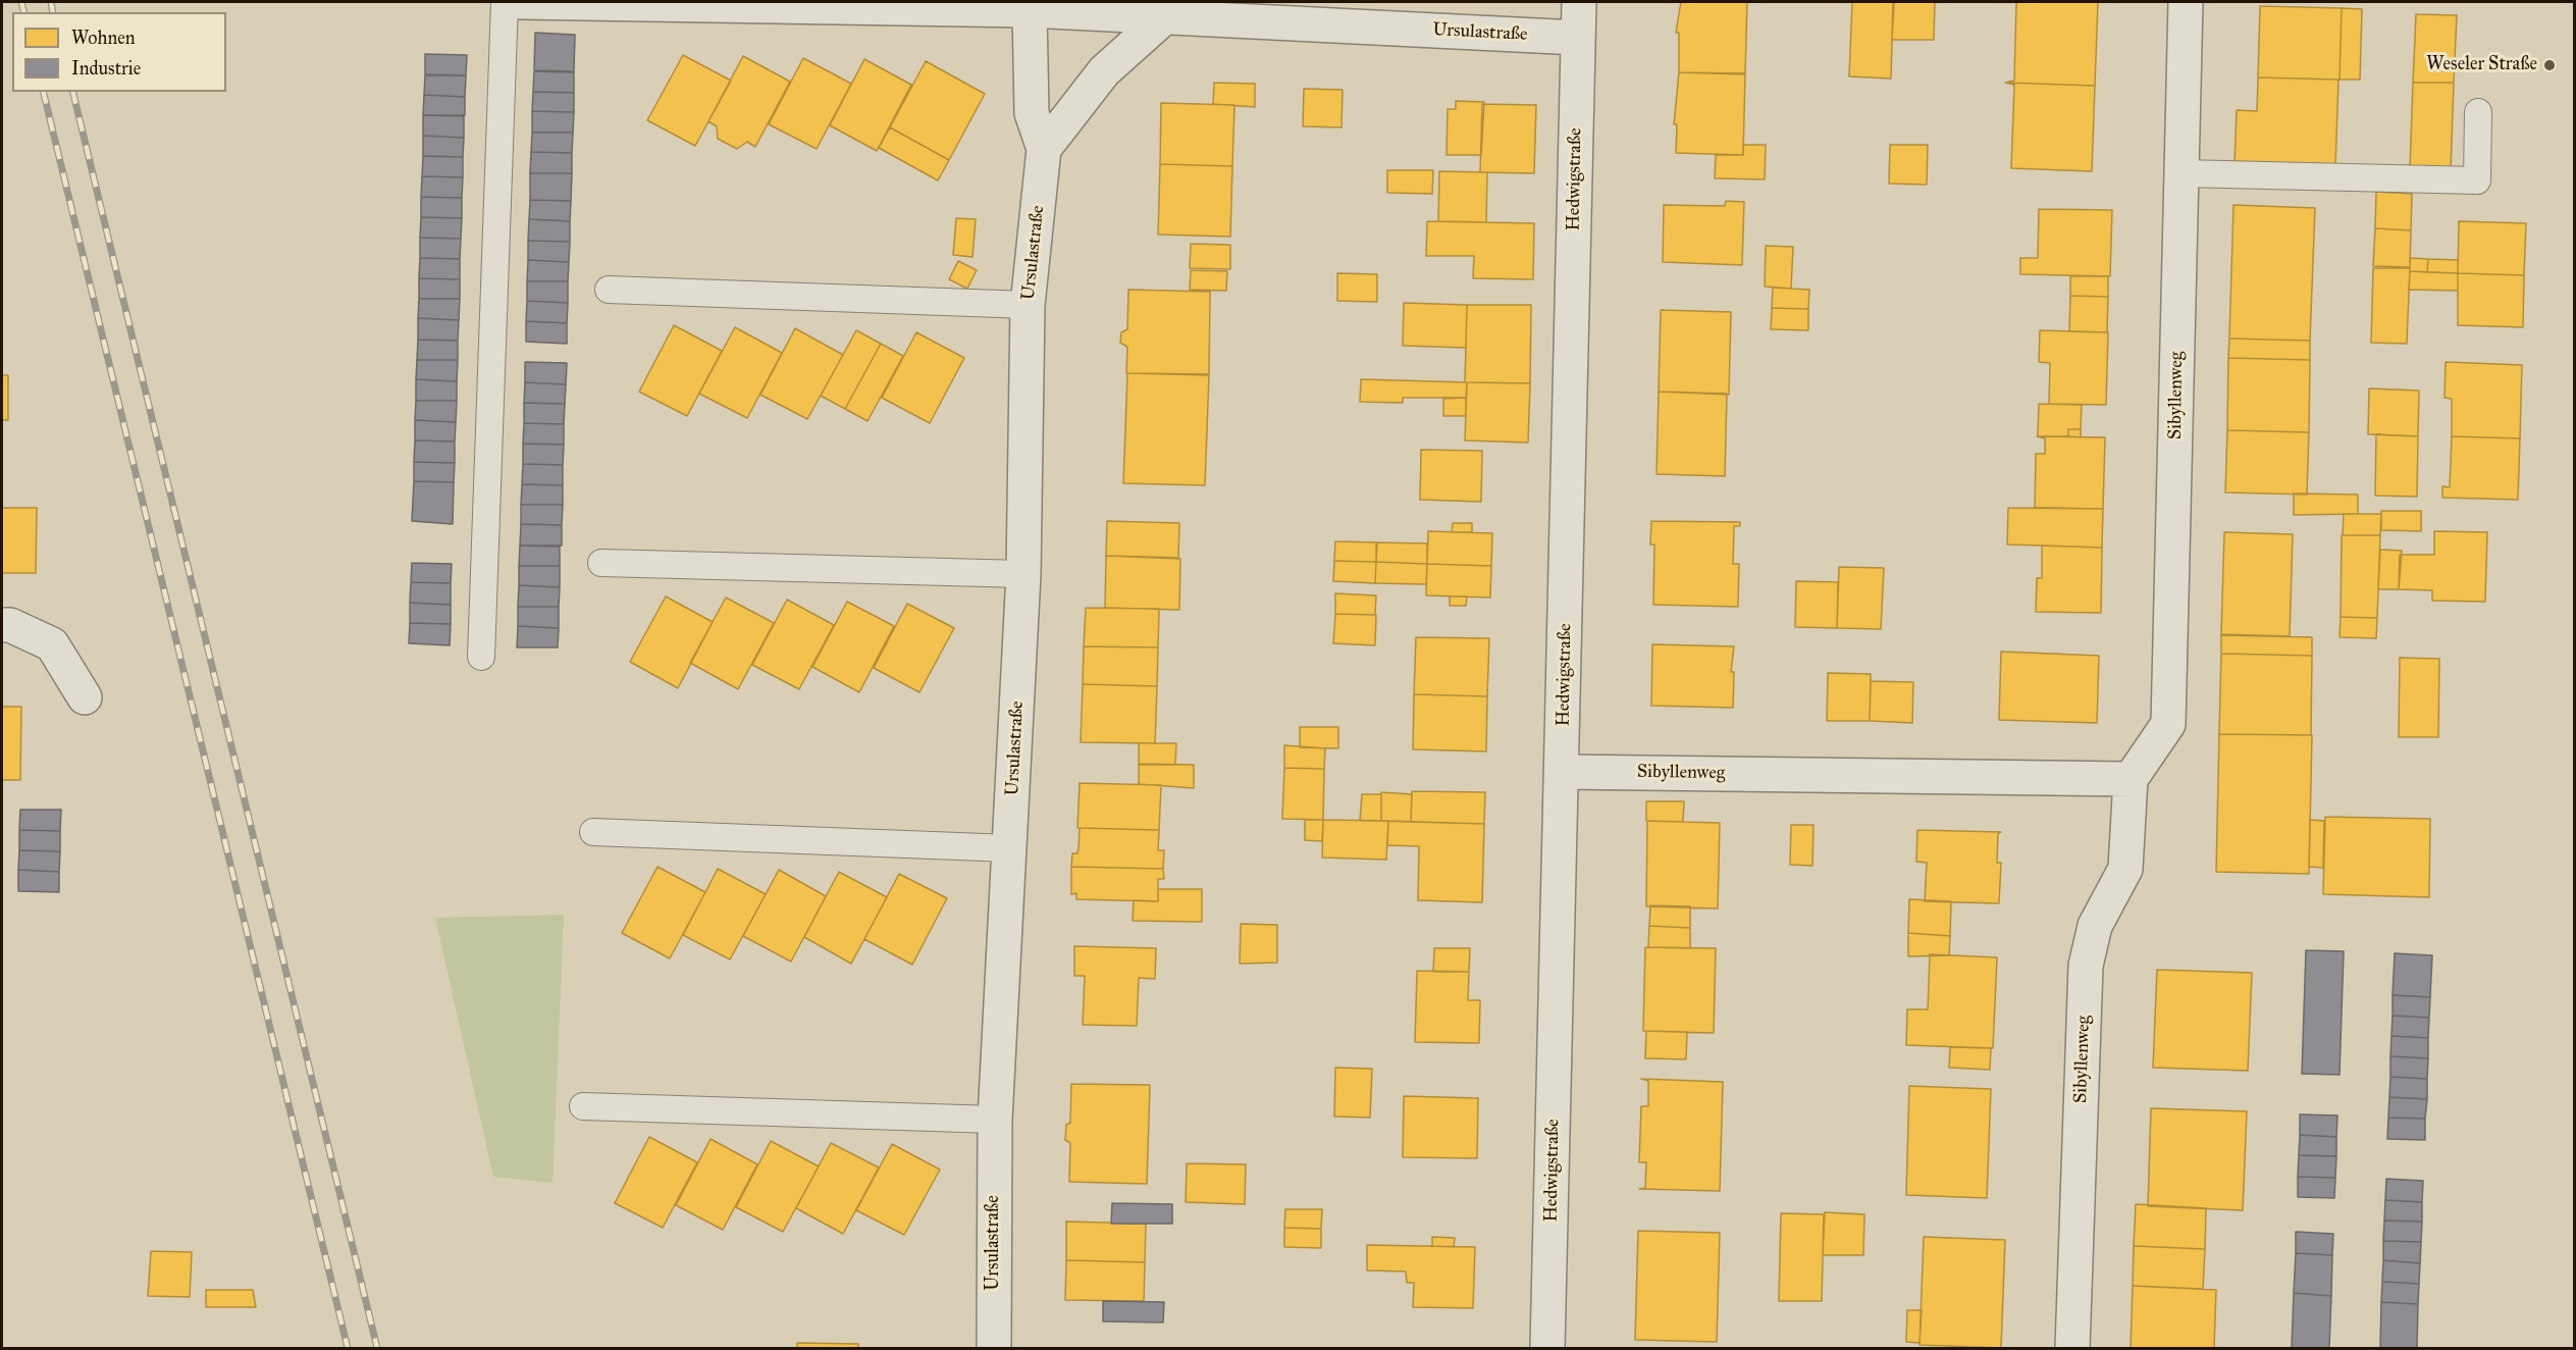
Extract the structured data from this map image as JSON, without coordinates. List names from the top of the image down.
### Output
{
  "streets": {
    "street": ["Ursulastraße", "Hedwigstraße", "Sibyllenweg"]
  },
  "crossings": [
    ["Ursulastraße", "Hedwigstraße"],
    ["Hedwigstraße", "Sibyllenweg"]
  ],
  "places": ["Weseler Straße"],
  "legend": ["Wohnen", "Industrie"]
}
